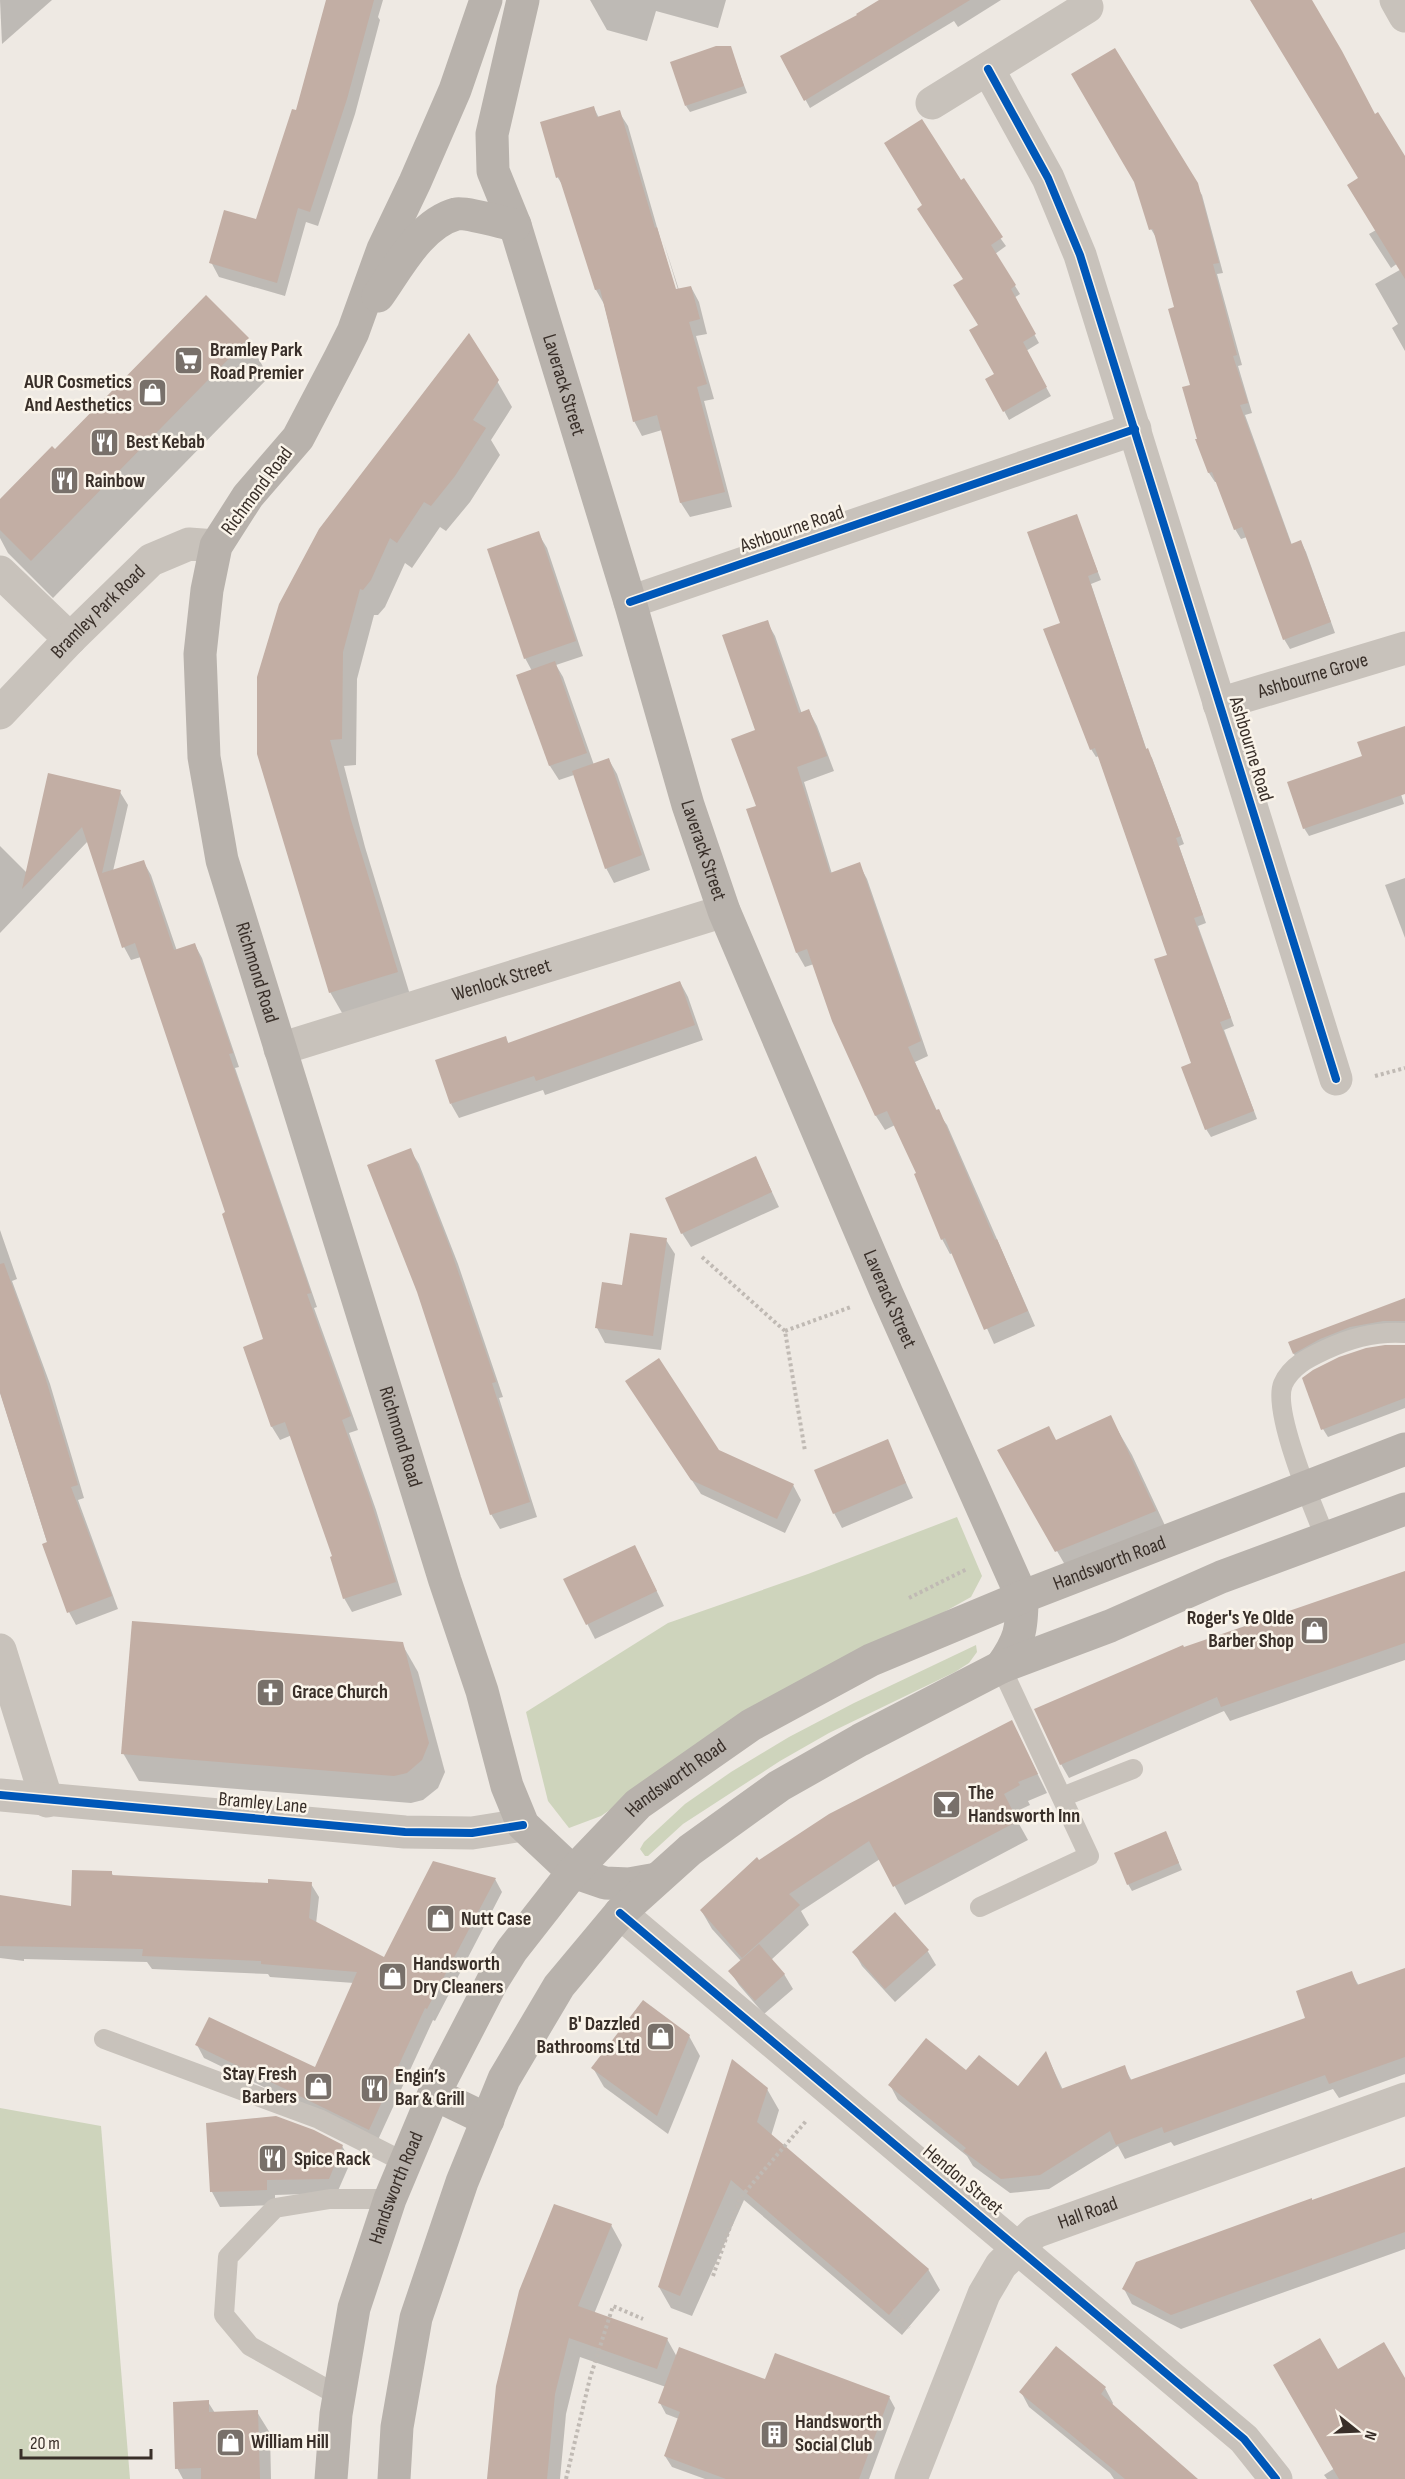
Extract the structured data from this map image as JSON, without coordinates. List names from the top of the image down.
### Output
{
  "streets": {
    "main road": ["Laverack Street", "Richmond Road", "Handsworth Road"],
    "street": [
      "Ashbourne Road",
      "Bramley Park Road",
      "Ashbourne Grove",
      "Wenlock Street",
      "Bramley Lane",
      "Hendon Street",
      "Hall Road"
    ]
  },
  "crossings": [
    ["Laverack Street", "Ashbourne Road"],
    ["Laverack Street", "Wenlock Street"],
    ["Laverack Street", "Handsworth Road"],
    ["Richmond Road", "Bramley Park Road"],
    ["Richmond Road", "Wenlock Street"],
    ["Richmond Road", "Handsworth Road"],
    ["Richmond Road", "Bramley Lane"],
    ["Ashbourne Road", "Ashbourne Grove"],
    ["Hendon Street", "Hall Road"]
  ],
  "places": {
    "supermarket": ["Bramley Park Road Premier"],
    "shop": [
      "AUR Cosmetics And Aesthetics",
      "Roger's Ye Olde Barber Shop",
      "Nutt Case",
      "Handsworth Dry Cleaners",
      "B' Dazzled Bathrooms Ltd",
      "Stay Fresh Barbers",
      "William Hill"
    ],
    "restaurant": [
      "Best Kebab",
      "Rainbow",
      "Engin’s Bar & Grill",
      "Spice Rack"
    ],
    "church": ["Grace Church"],
    "bar": ["The Handsworth Inn"],
    "building": ["Handsworth Social Club"]
  },
  "scale_bar": "20 m",
  "north": "right"
}
